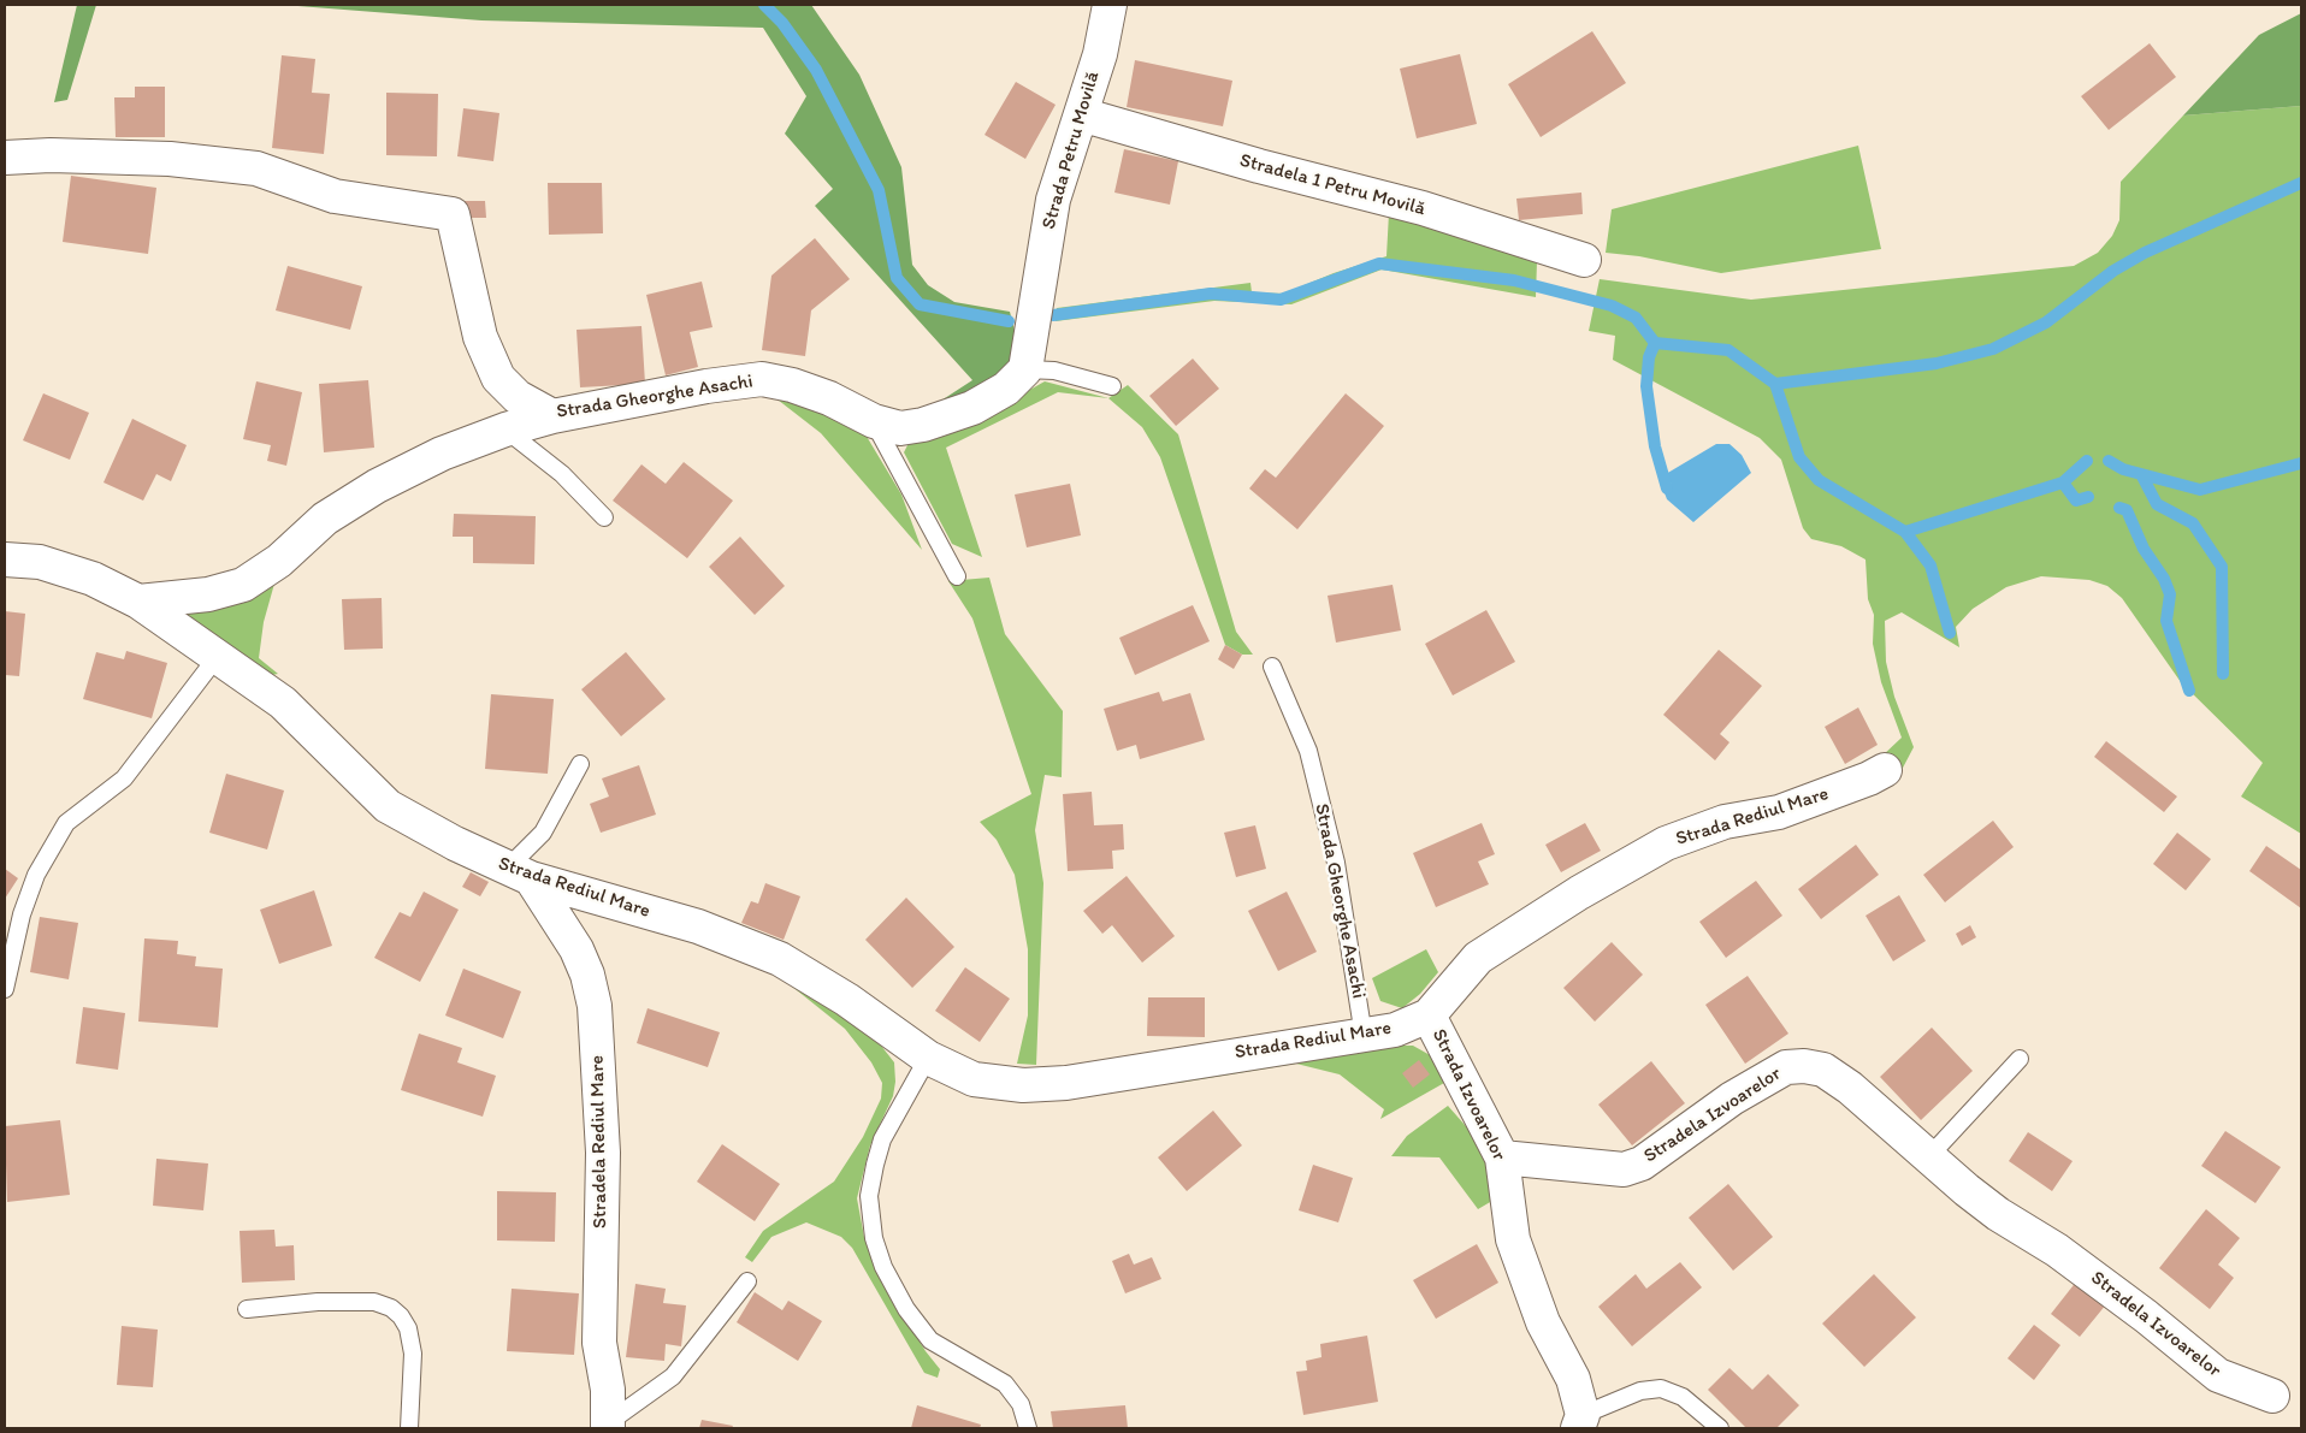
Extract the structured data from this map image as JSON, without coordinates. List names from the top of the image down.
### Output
{
  "streets": {
    "street": [
      "Strada Petru Movilă",
      "Stradela 1 Petru Movilă",
      "Strada Gheorghe Asachi",
      "Strada Rediul Mare",
      "Strada Izvoarelor",
      "Stradela Izvoarelor",
      "Stradela Rediul Mare"
    ]
  },
  "crossings": [
    ["Strada Petru Movilă", "Stradela 1 Petru Movilă"],
    ["Strada Petru Movilă", "Strada Gheorghe Asachi"],
    ["Strada Gheorghe Asachi", "Strada Rediul Mare"],
    ["Strada Rediul Mare", "Strada Izvoarelor"],
    ["Strada Rediul Mare", "Stradela Rediul Mare"],
    ["Strada Izvoarelor", "Stradela Izvoarelor"]
  ]
}
